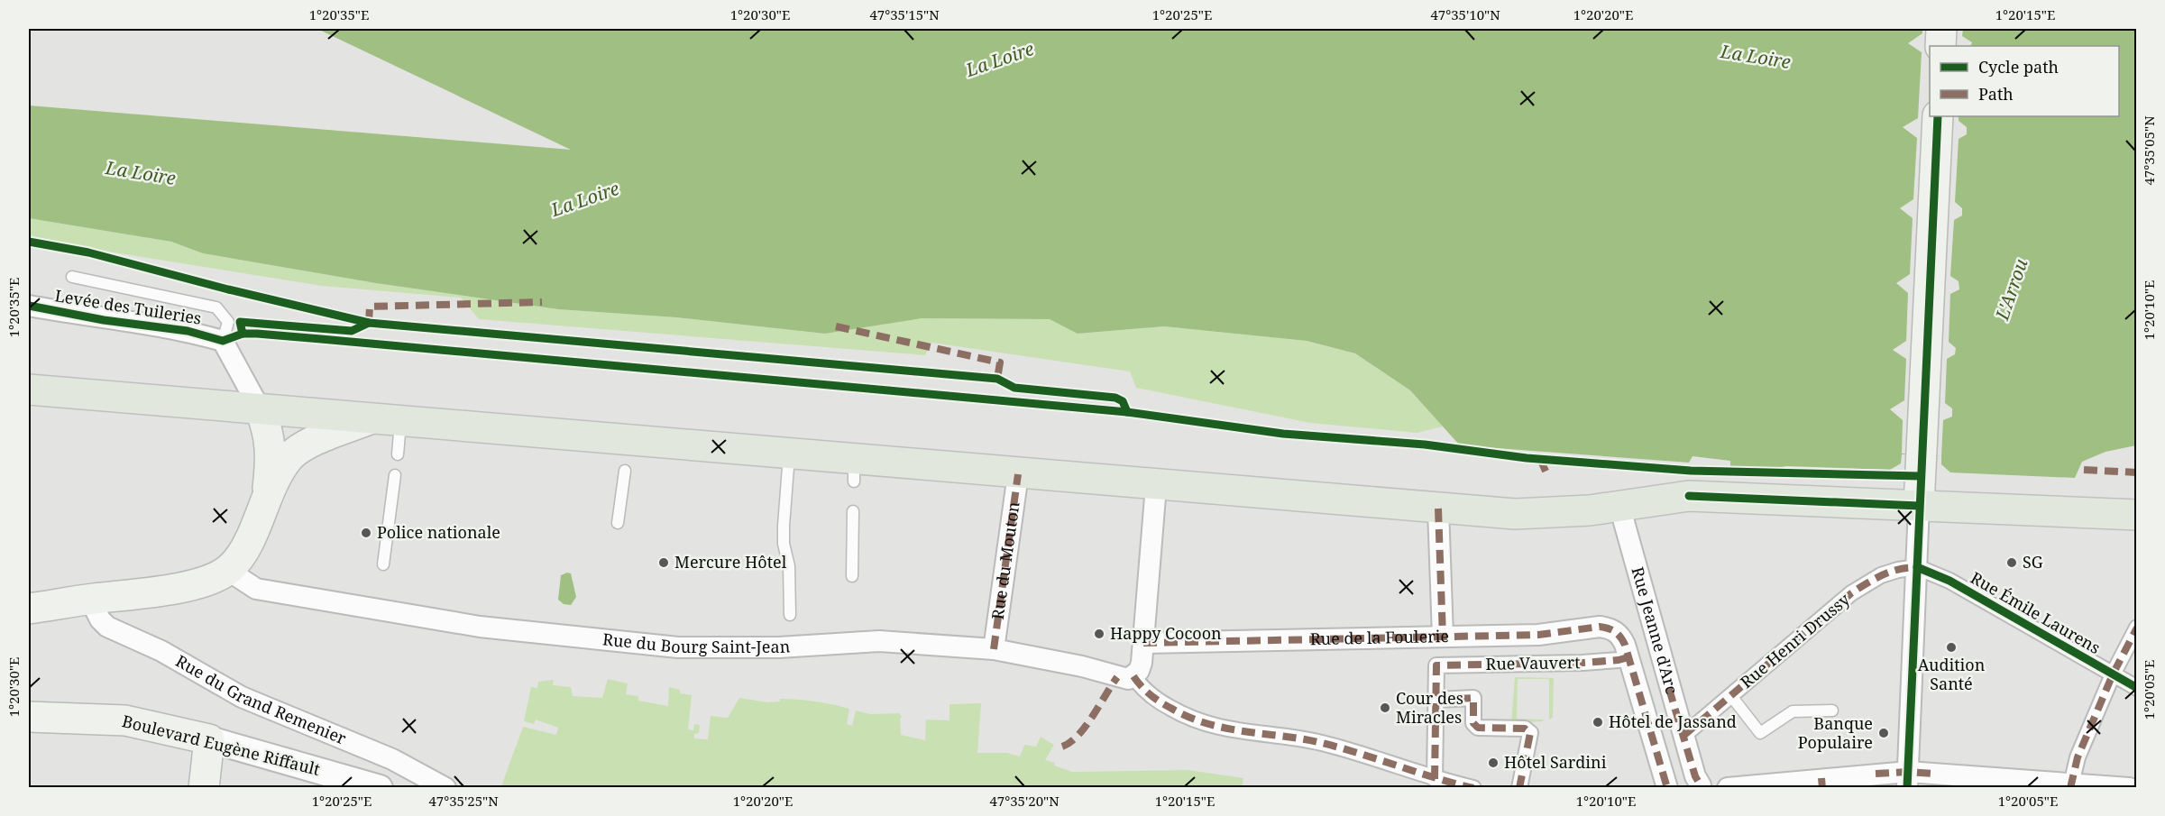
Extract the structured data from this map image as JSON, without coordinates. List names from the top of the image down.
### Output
{
  "streets": {
    "main road": ["Boulevard Eugène Riffault"],
    "street": [
      "Levée des Tuileries",
      "Rue du Mouton",
      "Rue Émile Laurens",
      "Rue Jeanne d'Arc",
      "Rue de la Foulerie",
      "Rue Henri Drussy",
      "Rue du Bourg Saint-Jean",
      "Rue Vauvert",
      "Rue du Grand Remenier"
    ]
  },
  "crossings": [
    ["Rue du Mouton", "Rue du Bourg Saint-Jean"],
    ["Rue Émile Laurens", "Rue Henri Drussy"],
    ["Rue Jeanne d'Arc", "Rue Henri Drussy"],
    ["Rue de la Foulerie", "Rue Vauvert"]
  ],
  "water": ["La Loire", "L'Arrou"],
  "places": [
    "Police nationale",
    "Mercure Hôtel",
    "SG",
    "Happy Cocoon",
    "Audition Santé",
    "Cour des Miracles",
    "Hôtel de Jassand",
    "Banque Populaire",
    "Hôtel Sardini"
  ],
  "legend": ["Cycle path", "Path"],
  "coordinates": [
    "1°20'35\"E",
    "1°20'30\"E",
    "47°35'15\"N",
    "1°20'25\"E",
    "47°35'10\"N",
    "1°20'20\"E",
    "1°20'15\"E",
    "47°35'05\"N",
    "1°20'10\"E",
    "1°20'05\"E",
    "47°35'25\"N",
    "47°35'20\"N"
  ]
}
